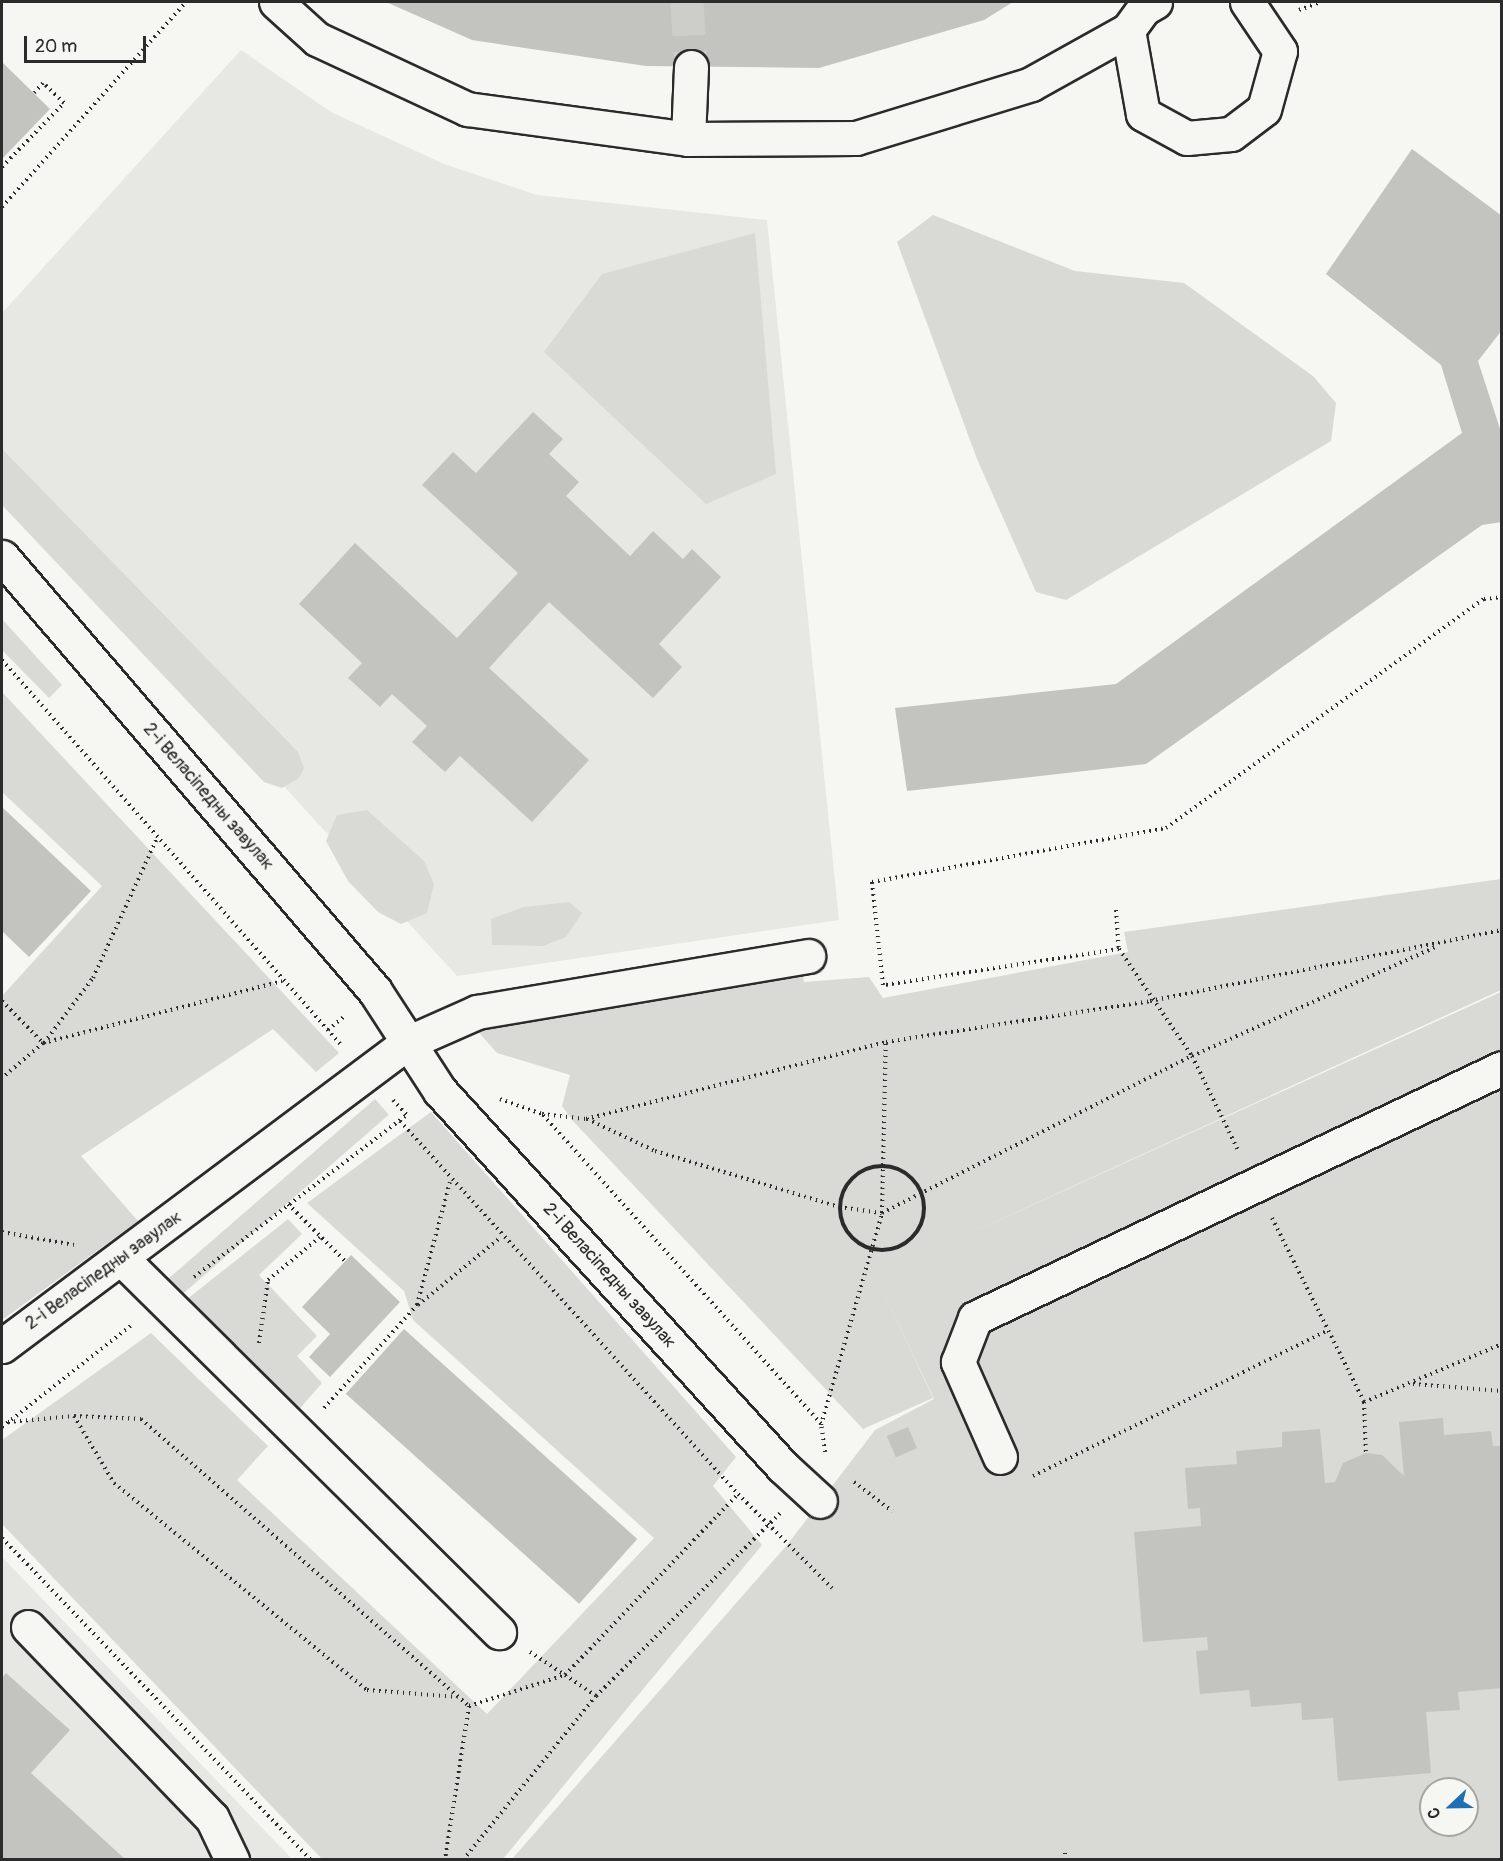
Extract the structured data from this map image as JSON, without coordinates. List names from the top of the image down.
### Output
{
  "streets": {
    "street": ["2-і Веласіпедны завулак"]
  },
  "scale_bar": "20 m",
  "north": "left"
}
